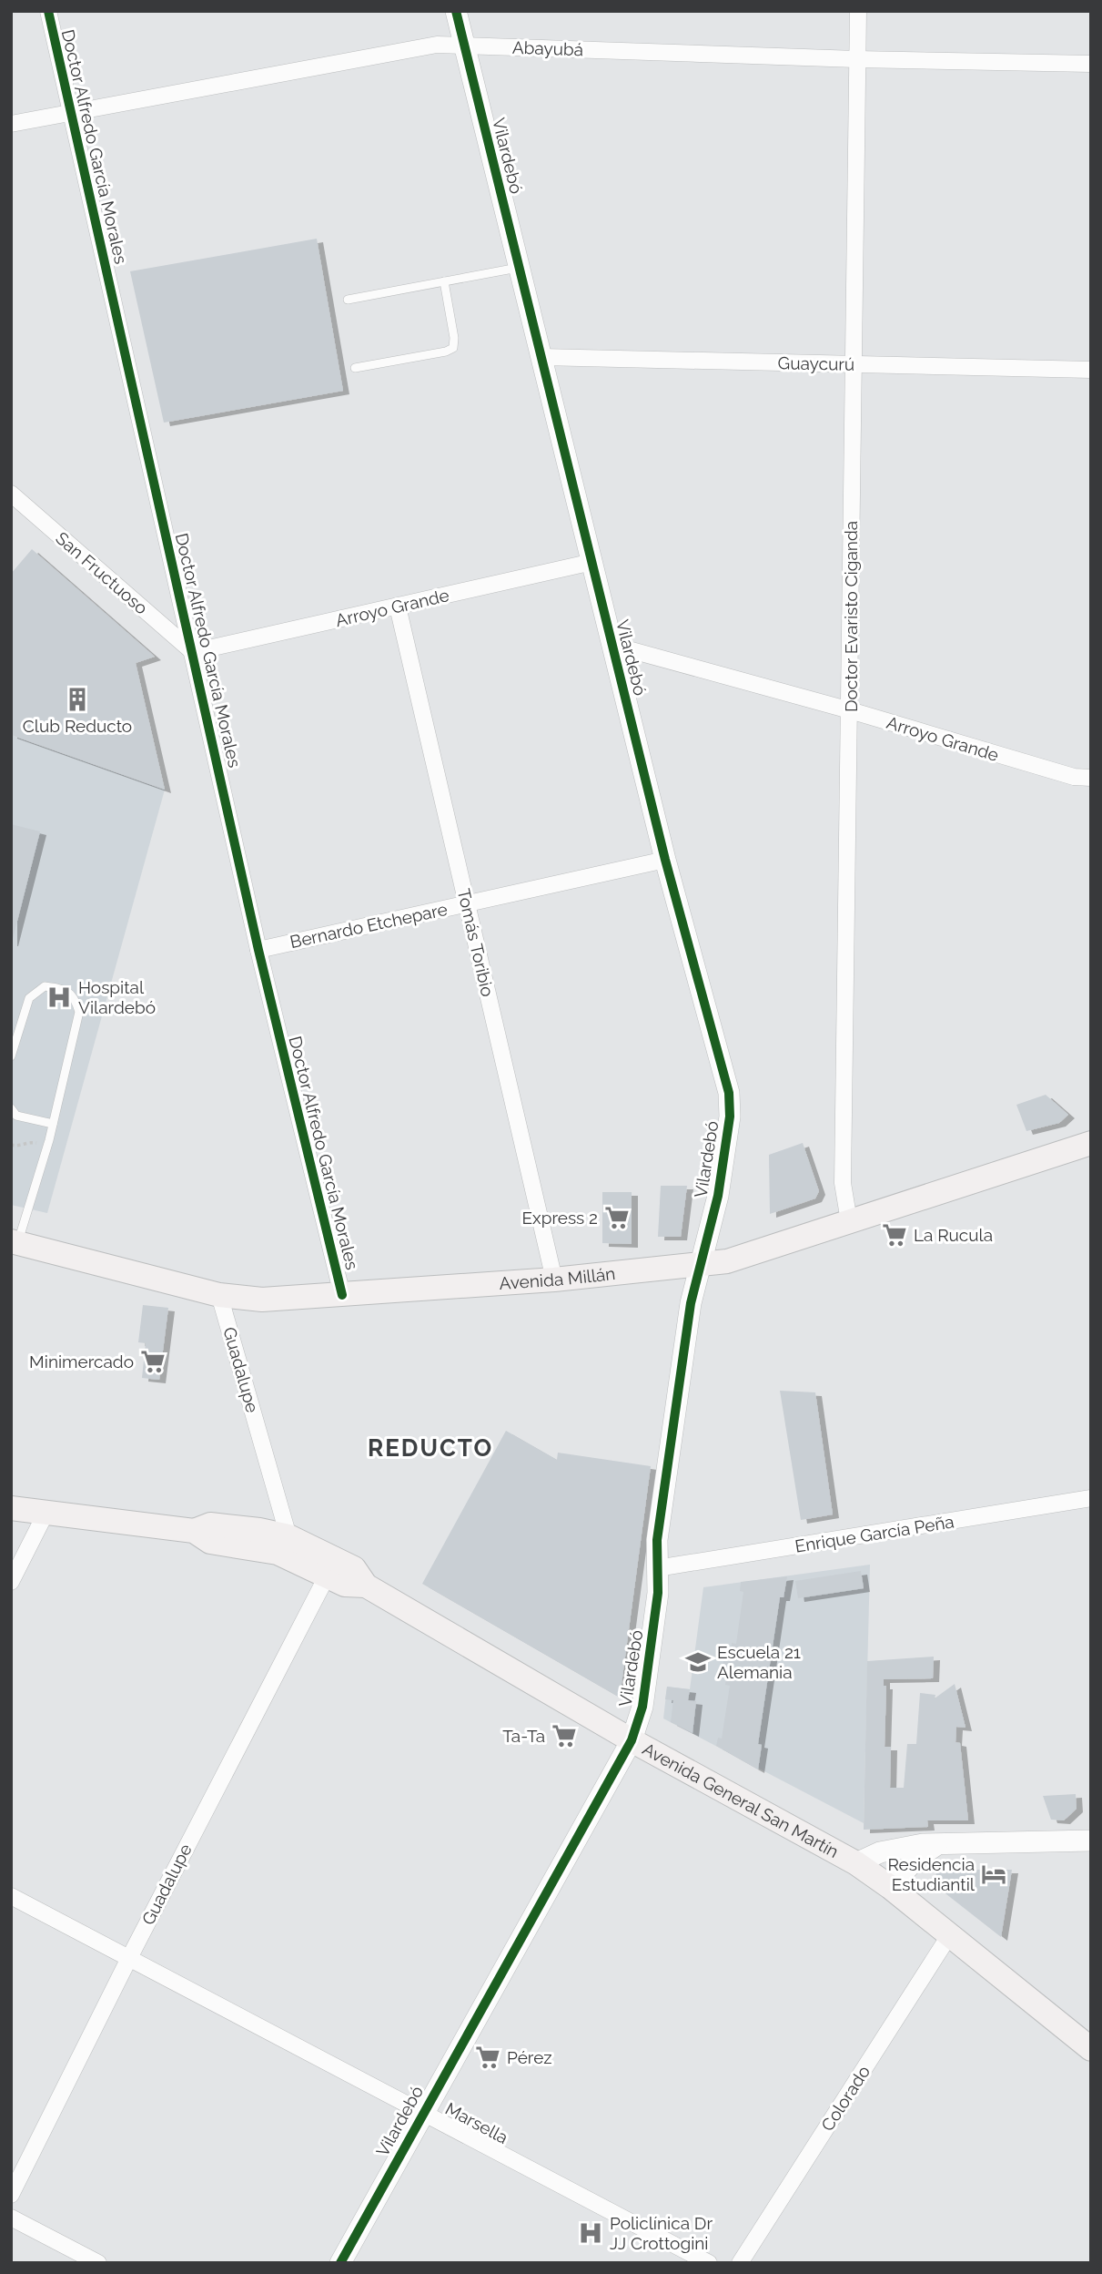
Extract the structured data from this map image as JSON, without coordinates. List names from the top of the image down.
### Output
{
  "streets": {
    "main road": ["Avenida Millán", "Avenida General San Martín"],
    "street": [
      "Abayubá",
      "Doctor Alfredo García Morales",
      "Vilardebó",
      "Guaycurú",
      "San Fructuoso",
      "Arroyo Grande",
      "Doctor Evaristo Ciganda",
      "Bernardo Etchepare",
      "Tomás Toribio",
      "Guadalupe",
      "Enrique García Peña",
      "Colorado",
      "Marsella"
    ]
  },
  "crossings": [
    ["Abayubá", "Doctor Alfredo García Morales"],
    ["Abayubá", "Vilardebó"],
    ["Abayubá", "Doctor Evaristo Ciganda"],
    ["Doctor Alfredo García Morales", "San Fructuoso"],
    ["Doctor Alfredo García Morales", "Arroyo Grande"],
    ["Doctor Alfredo García Morales", "Bernardo Etchepare"],
    ["Doctor Alfredo García Morales", "Avenida Millán"],
    ["Vilardebó", "Guaycurú"],
    ["Vilardebó", "Arroyo Grande"],
    ["Vilardebó", "Bernardo Etchepare"],
    ["Vilardebó", "Avenida Millán"],
    ["Vilardebó", "Enrique García Peña"],
    ["Vilardebó", "Avenida General San Martín"],
    ["Vilardebó", "Marsella"],
    ["Guaycurú", "Doctor Evaristo Ciganda"],
    ["San Fructuoso", "Arroyo Grande"],
    ["Arroyo Grande", "Doctor Evaristo Ciganda"],
    ["Arroyo Grande", "Tomás Toribio"],
    ["Doctor Evaristo Ciganda", "Avenida Millán"],
    ["Bernardo Etchepare", "Tomás Toribio"],
    ["Tomás Toribio", "Avenida Millán"],
    ["Avenida Millán", "Guadalupe"],
    ["Guadalupe", "Avenida General San Martín"],
    ["Guadalupe", "Marsella"],
    ["Avenida General San Martín", "Colorado"]
  ],
  "districts": ["REDUCTO"],
  "places": {
    "building": ["Club Reducto"],
    "hospital": ["Hospital Vilardebó", "Policlínica Dr JJ Crottogini"],
    "supermarket": [
      "Express 2",
      "La Rucula",
      "Minimercado",
      "Ta-Ta",
      "Pérez"
    ],
    "school or university": ["Escuela 21 Alemania"],
    "hotel": ["Residencia Estudiantil"]
  }
}
